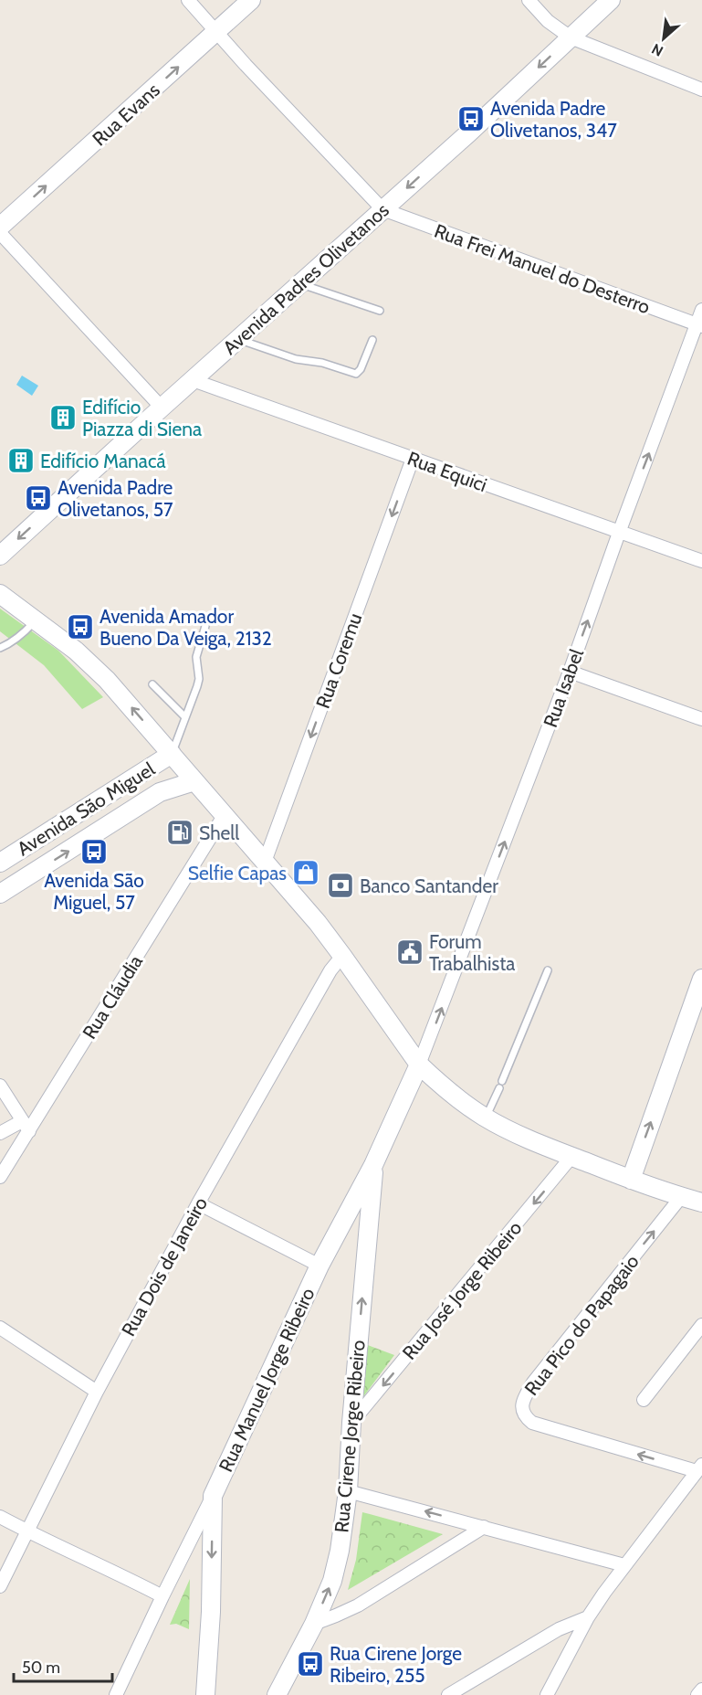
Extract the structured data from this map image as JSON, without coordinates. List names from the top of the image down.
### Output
{
  "streets": {
    "street": [
      "Rua Evans",
      "Rua Frei Manuel do Desterro",
      "Avenida Padres Olivetanos",
      "Rua Equici",
      "Rua Coremu",
      "Rua Isabel",
      "Avenida São Miguel",
      "Rua Cláudia",
      "Rua Dois de Janeiro",
      "Rua José Jorge Ribeiro",
      "Rua Pico do Papagaio",
      "Rua Manuel Jorge Ribeiro",
      "Rua Cirene Jorge Ribeiro"
    ]
  },
  "crossings": [
    ["Rua Frei Manuel do Desterro", "Avenida Padres Olivetanos"],
    ["Rua Frei Manuel do Desterro", "Rua Isabel"],
    ["Avenida Padres Olivetanos", "Rua Equici"],
    ["Rua Equici", "Rua Coremu"],
    ["Rua Equici", "Rua Isabel"],
    ["Rua Isabel", "Rua Manuel Jorge Ribeiro"],
    ["Rua José Jorge Ribeiro", "Rua Cirene Jorge Ribeiro"],
    ["Rua Manuel Jorge Ribeiro", "Rua Cirene Jorge Ribeiro"]
  ],
  "one_way": [
    "Rua Evans",
    "Avenida Padres Olivetanos",
    "Rua Coremu",
    "Rua Isabel",
    "Rua José Jorge Ribeiro",
    "Rua Cirene Jorge Ribeiro"
  ],
  "places": {
    "bus stop": [
      "Avenida Padre Olivetanos, 347",
      "Avenida Padre Olivetanos, 57",
      "Avenida Amador Bueno Da Veiga, 2132",
      "Avenida São Miguel, 57",
      "Rua Cirene Jorge Ribeiro, 255"
    ],
    "building": ["Edifício Piazza di Siena", "Edifício Manacá"],
    "fuel station": ["Shell"],
    "shop": ["Selfie Capas"],
    "bank": ["Banco Santander"],
    "public building": ["Forum Trabalhista"]
  },
  "scale_bar": "50 m",
  "north": "bottom left"
}
